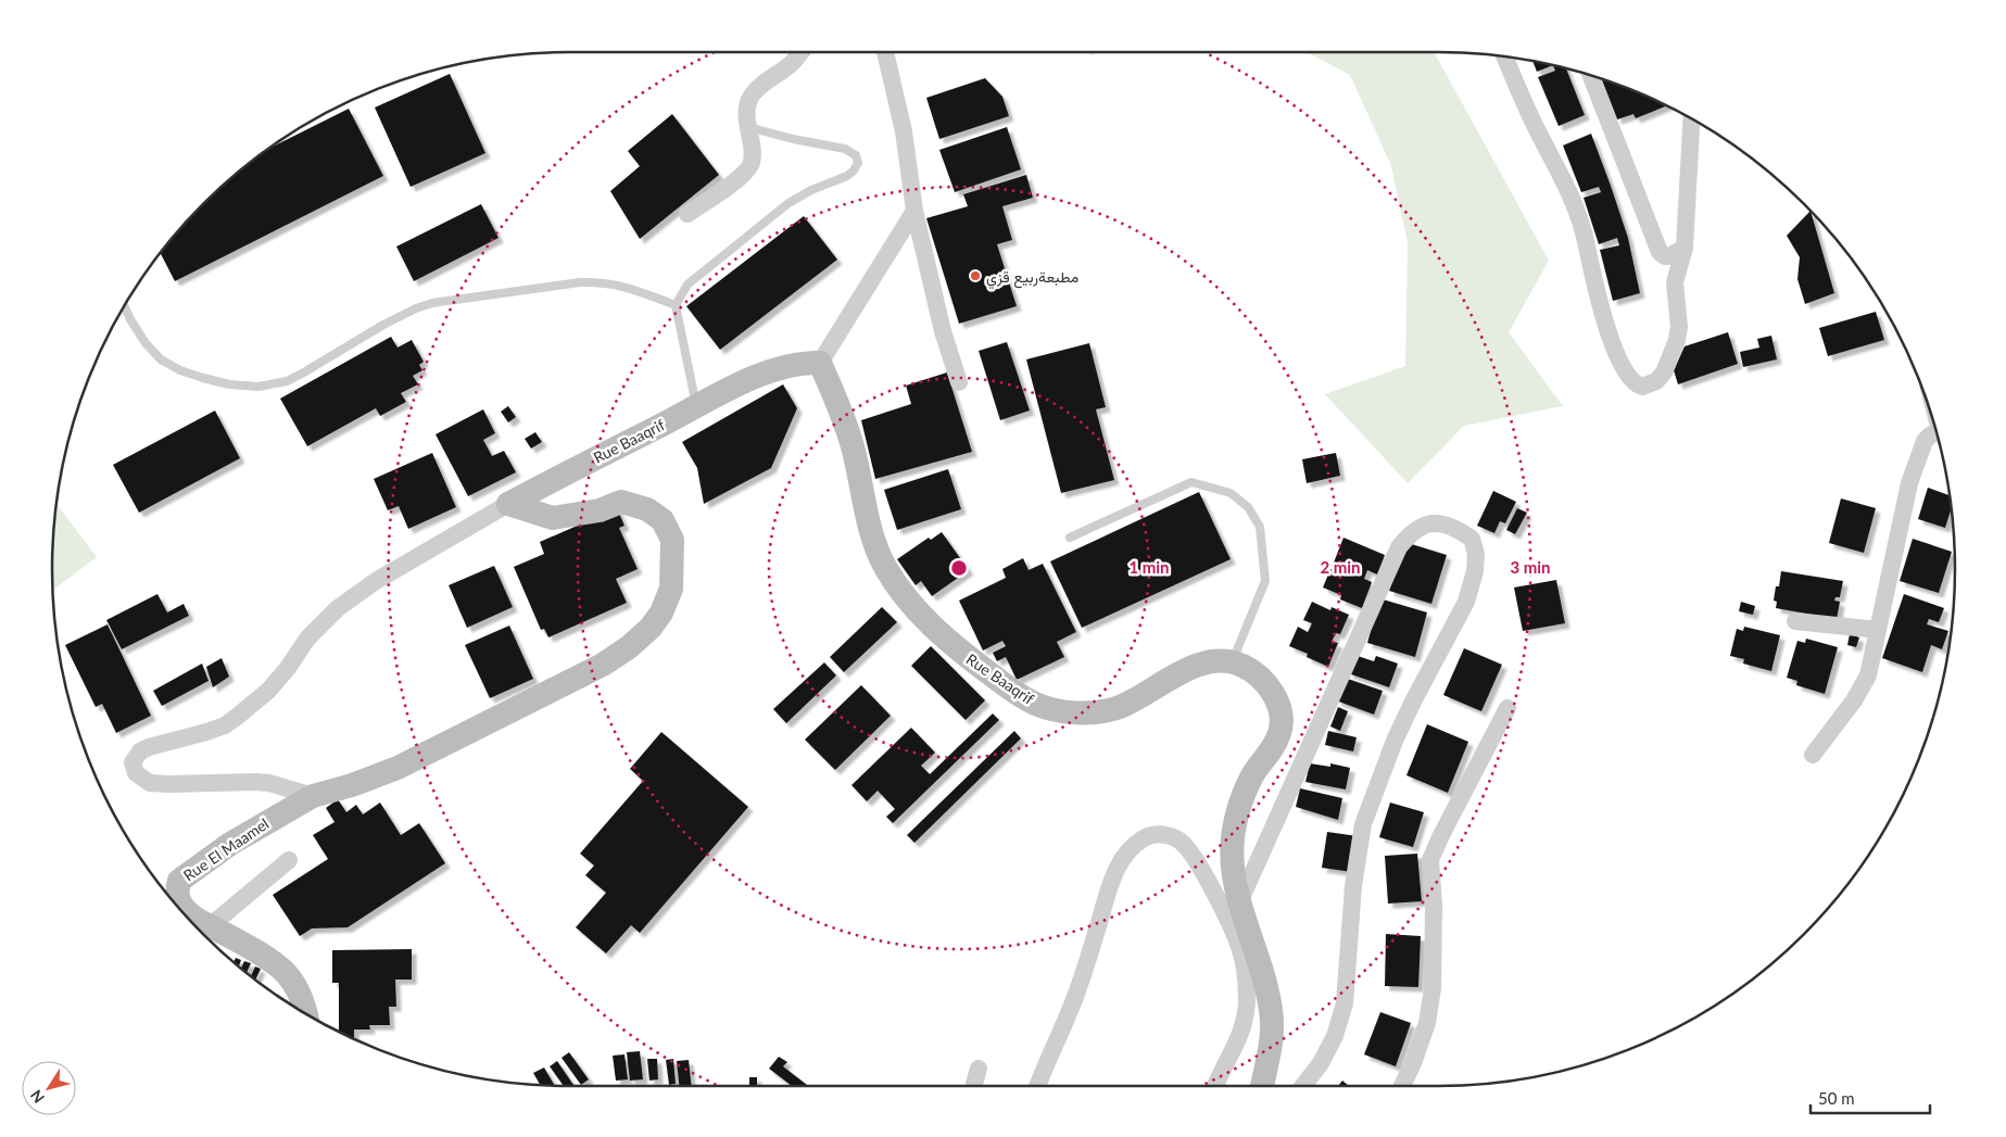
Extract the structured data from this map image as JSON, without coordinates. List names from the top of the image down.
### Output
{
  "streets": {
    "street": ["Rue Baaqrif", "Rue El Maamel"]
  },
  "places": ["مطبعةربيع قزي"],
  "scale_bar": "50 m",
  "north": "bottom left",
  "rings": ["1 min", "2 min", "3 min"]
}
